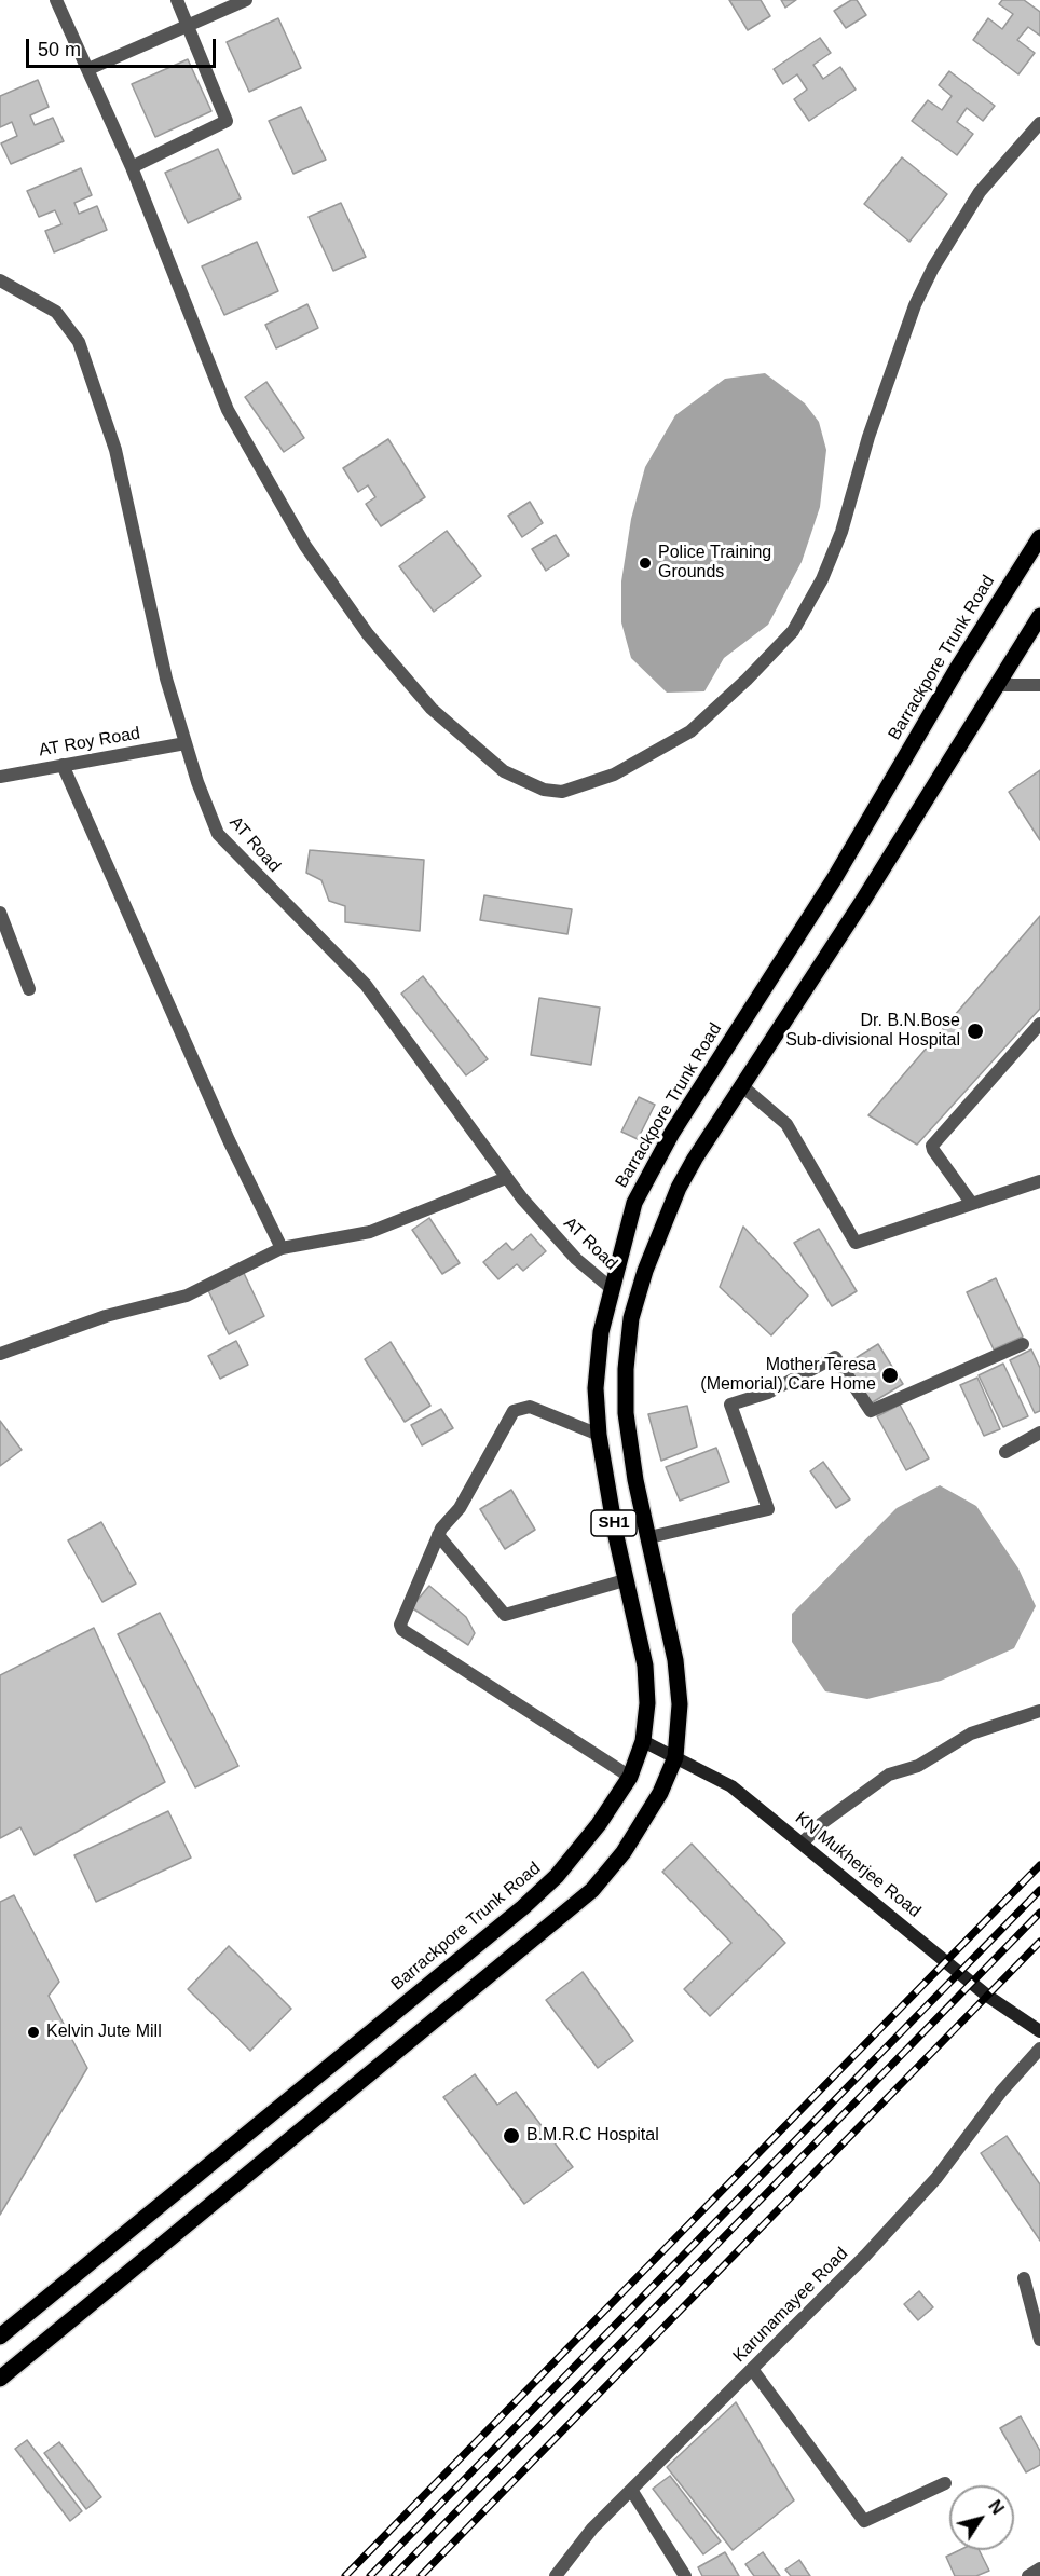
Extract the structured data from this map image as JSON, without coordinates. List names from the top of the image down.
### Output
{
  "streets": {
    "main road": ["Barrackpore Trunk Road", "SH1"],
    "street": [
      "AT Roy Road",
      "AT Road",
      "KN Mukherjee Road",
      "Karunamayee Road"
    ]
  },
  "crossings": [
    ["Barrackpore Trunk Road", "AT Road"],
    ["Barrackpore Trunk Road", "KN Mukherjee Road"],
    ["AT Roy Road", "AT Road"],
    ["SH1", "KN Mukherjee Road"]
  ],
  "places": [
    "Police Training Grounds",
    "Dr. B.N.Bose Sub-divisional Hospital",
    "Mother Teresa (Memorial) Care Home",
    "Kelvin Jute Mill",
    "B.M.R.C Hospital"
  ],
  "scale_bar": "50 m",
  "north": "top right"
}
